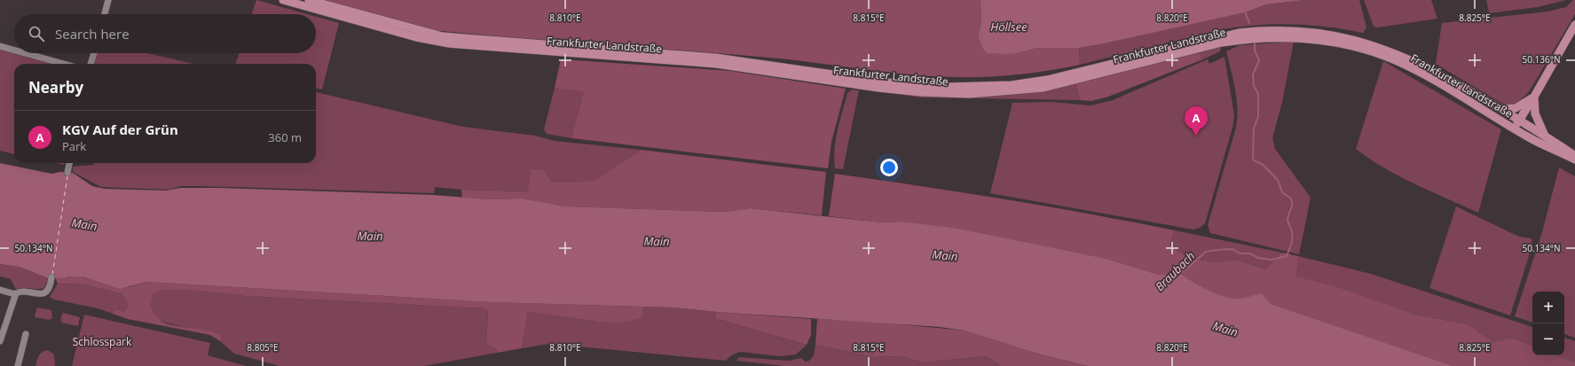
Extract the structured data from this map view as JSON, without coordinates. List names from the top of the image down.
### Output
{
  "streets": {
    "main road": ["Frankfurter Landstraße"]
  },
  "water": ["Höllsee", "Main", "Braubach"],
  "parks": ["Schlosspark"],
  "page": {
    "search": "Search here",
    "heading": "Nearby",
    "pins": "A",
    "list": [
      {
        "mark": "A",
        "name": "KGV Auf der Grün",
        "note": "Park",
        "value": "360 m"
      }
    ],
    "map_buttons": ["+", "−"]
  },
  "coordinates": [
    "8.810°E",
    "8.815°E",
    "8.820°E",
    "8.825°E",
    "50.136°N",
    "50.134°N",
    "8.805°E"
  ]
}
